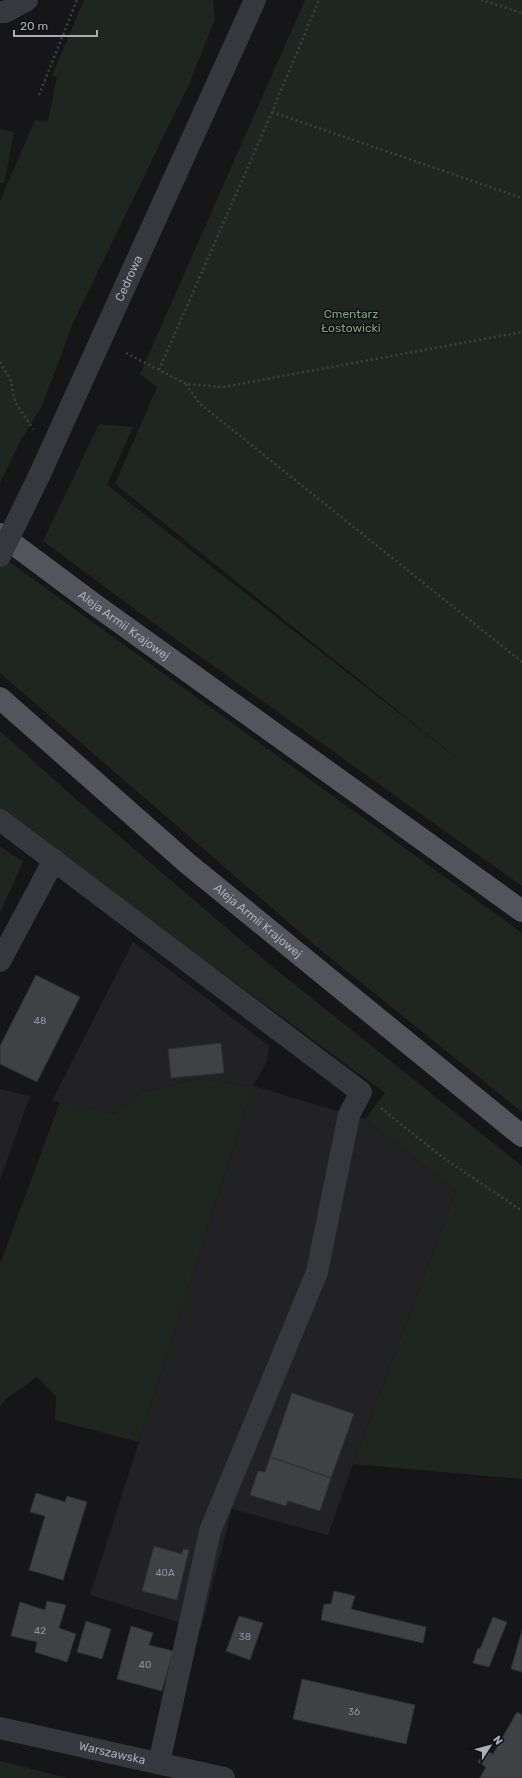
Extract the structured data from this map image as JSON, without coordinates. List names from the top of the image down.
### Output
{
  "streets": {
    "main road": ["Aleja Armii Krajowej"],
    "street": ["Cedrowa", "Warszawska"]
  },
  "parks": ["Cmentarz Łostowicki"],
  "house_numbers": [
    "48",
    "40A",
    "42",
    "38",
    "40",
    "36"
  ],
  "scale_bar": "20 m",
  "north": "top right"
}
